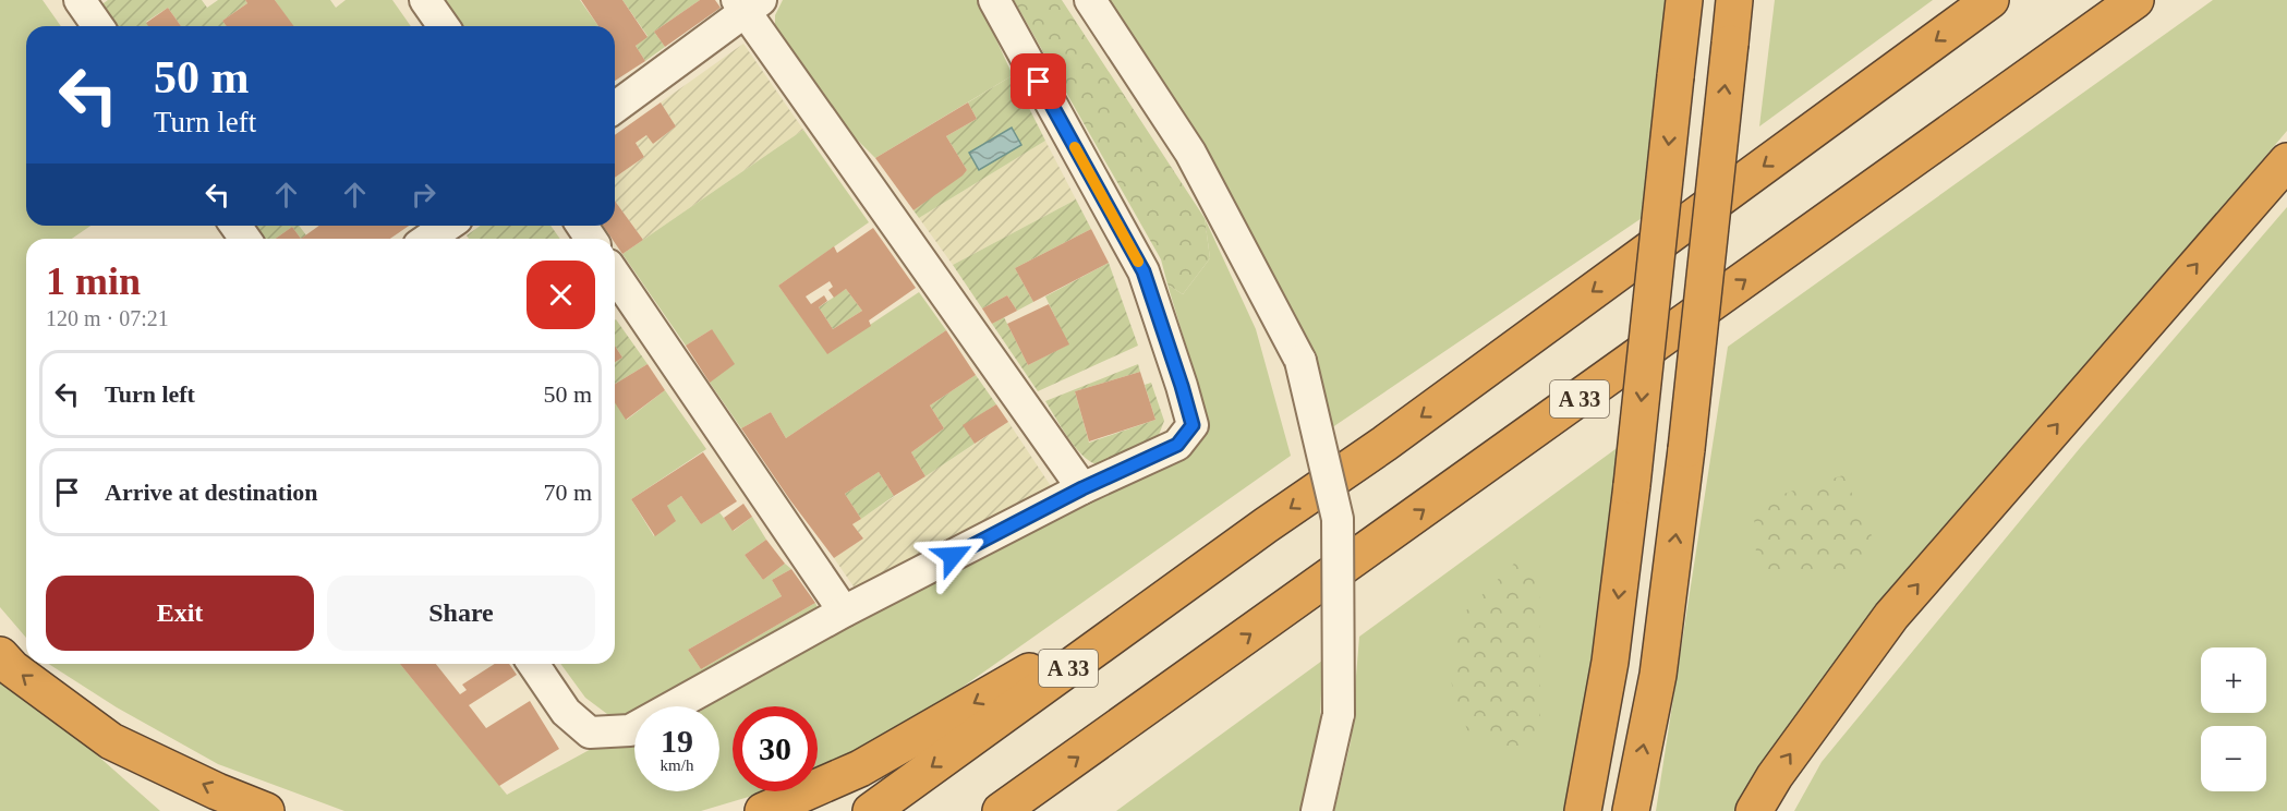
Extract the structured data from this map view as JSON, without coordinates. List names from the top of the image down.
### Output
{
  "streets": {
    "highway": ["A 33"]
  },
  "page": {
    "turn": ["50 m", "Turn left"],
    "heading": ["1 min", "120 m · 07:21"],
    "list": [
      {
        "name": "Turn left",
        "value": "50 m"
      },
      {
        "name": "Arrive at destination",
        "value": "70 m"
      }
    ],
    "buttons": ["Exit", "Share"],
    "map_buttons": ["+", "−"],
    "speed": "19 km/h",
    "limit": "30"
  }
}
